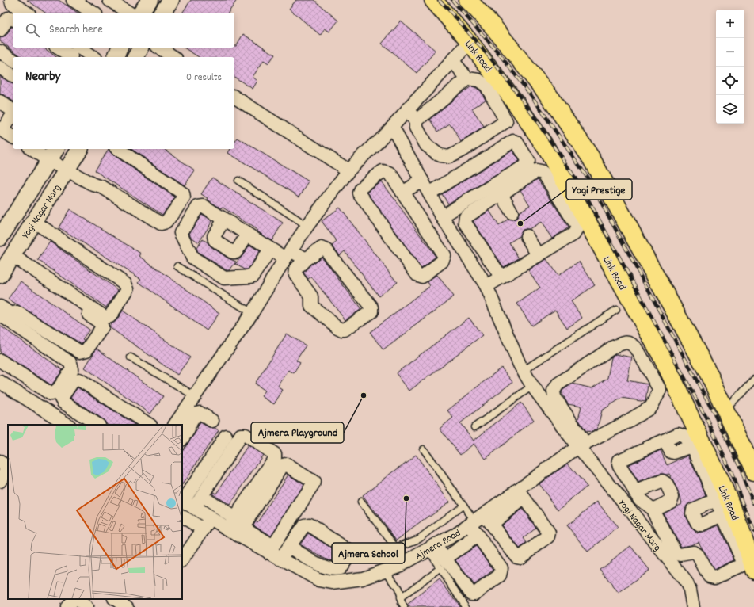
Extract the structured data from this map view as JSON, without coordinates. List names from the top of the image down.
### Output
{
  "streets": {
    "main road": ["Link Road"],
    "street": ["Yogi Nagar Marg", "Ajmera Road"]
  },
  "crossings": [
    ["Link Road", "Ajmera Road"],
    ["Yogi Nagar Marg", "Ajmera Road"]
  ],
  "places": ["Yogi Prestige", "Ajmera Playground", "Ajmera School"],
  "page": {
    "map_buttons": ["+", "−"],
    "search": "Search here",
    "heading": ["Nearby", "0 results"]
  }
}
